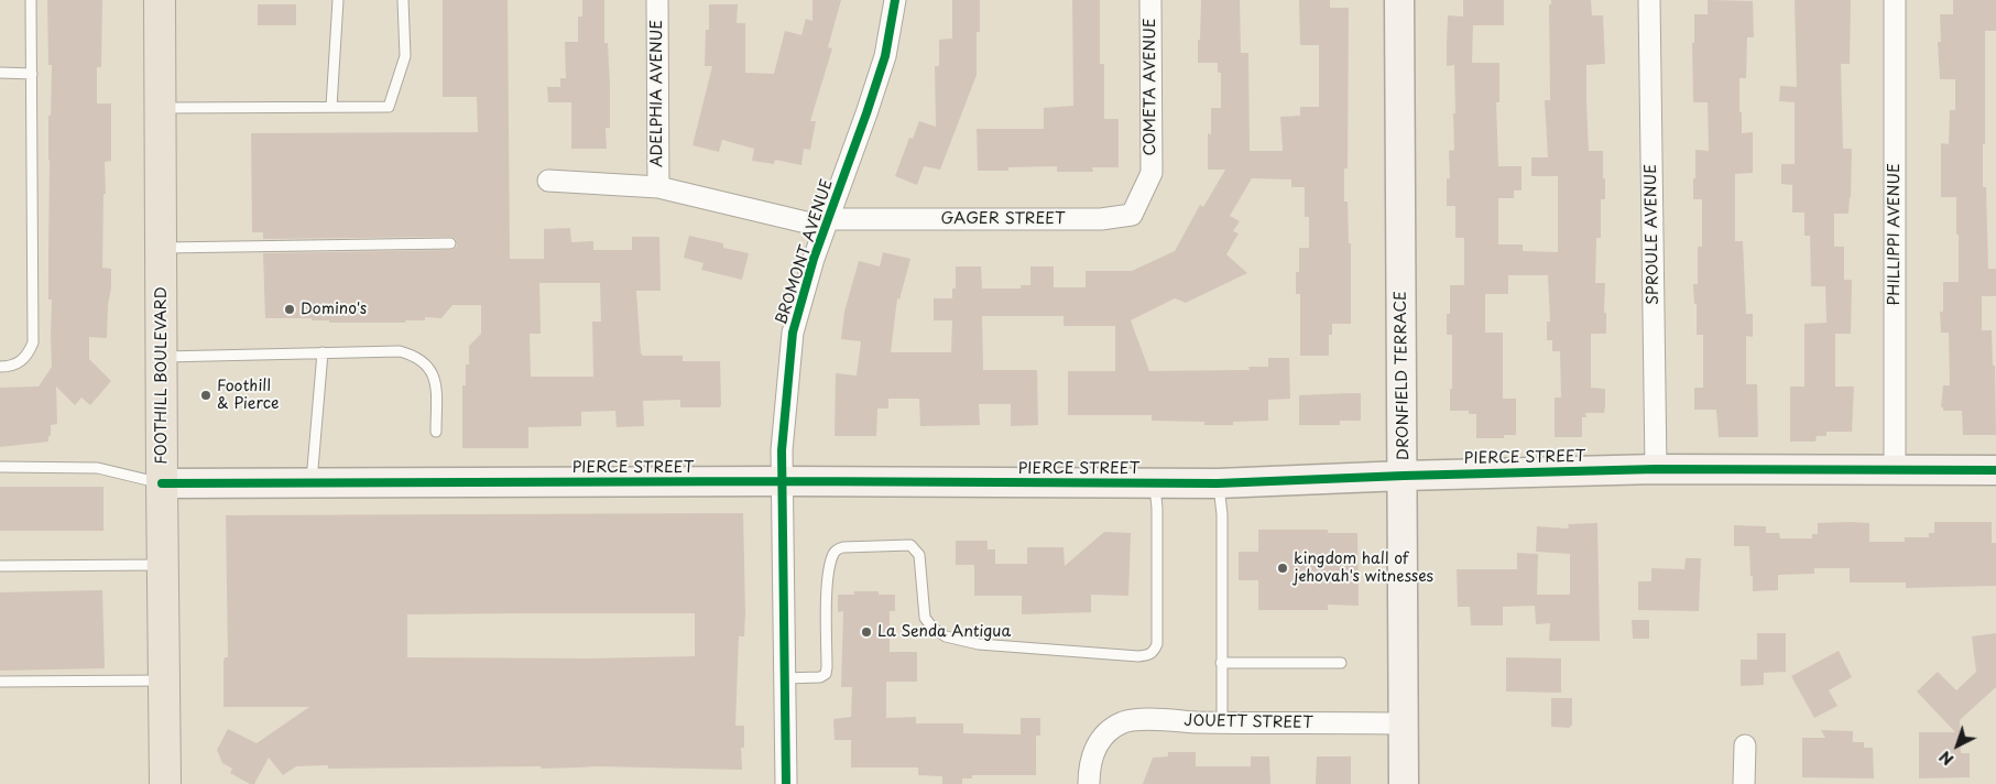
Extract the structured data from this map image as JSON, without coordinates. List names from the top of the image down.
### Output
{
  "streets": {
    "main road": ["FOOTHILL BOULEVARD"],
    "street": [
      "COMETA AVENUE",
      "ADELPHIA AVENUE",
      "GAGER STREET",
      "SPROULE AVENUE",
      "PHILLIPPI AVENUE",
      "BROMONT AVENUE",
      "DRONFIELD TERRACE",
      "PIERCE STREET",
      "JOUETT STREET"
    ]
  },
  "crossings": [
    ["COMETA AVENUE", "GAGER STREET"],
    ["ADELPHIA AVENUE", "GAGER STREET"],
    ["GAGER STREET", "BROMONT AVENUE"],
    ["SPROULE AVENUE", "PIERCE STREET"],
    ["PHILLIPPI AVENUE", "PIERCE STREET"],
    ["BROMONT AVENUE", "PIERCE STREET"],
    ["FOOTHILL BOULEVARD", "PIERCE STREET"],
    ["DRONFIELD TERRACE", "PIERCE STREET"],
    ["DRONFIELD TERRACE", "JOUETT STREET"]
  ],
  "places": [
    "Domino's",
    "Foothill & Pierce",
    "kingdom hall of jehovah's witnesses",
    "La Senda Antigua"
  ],
  "north": "bottom left"
}
